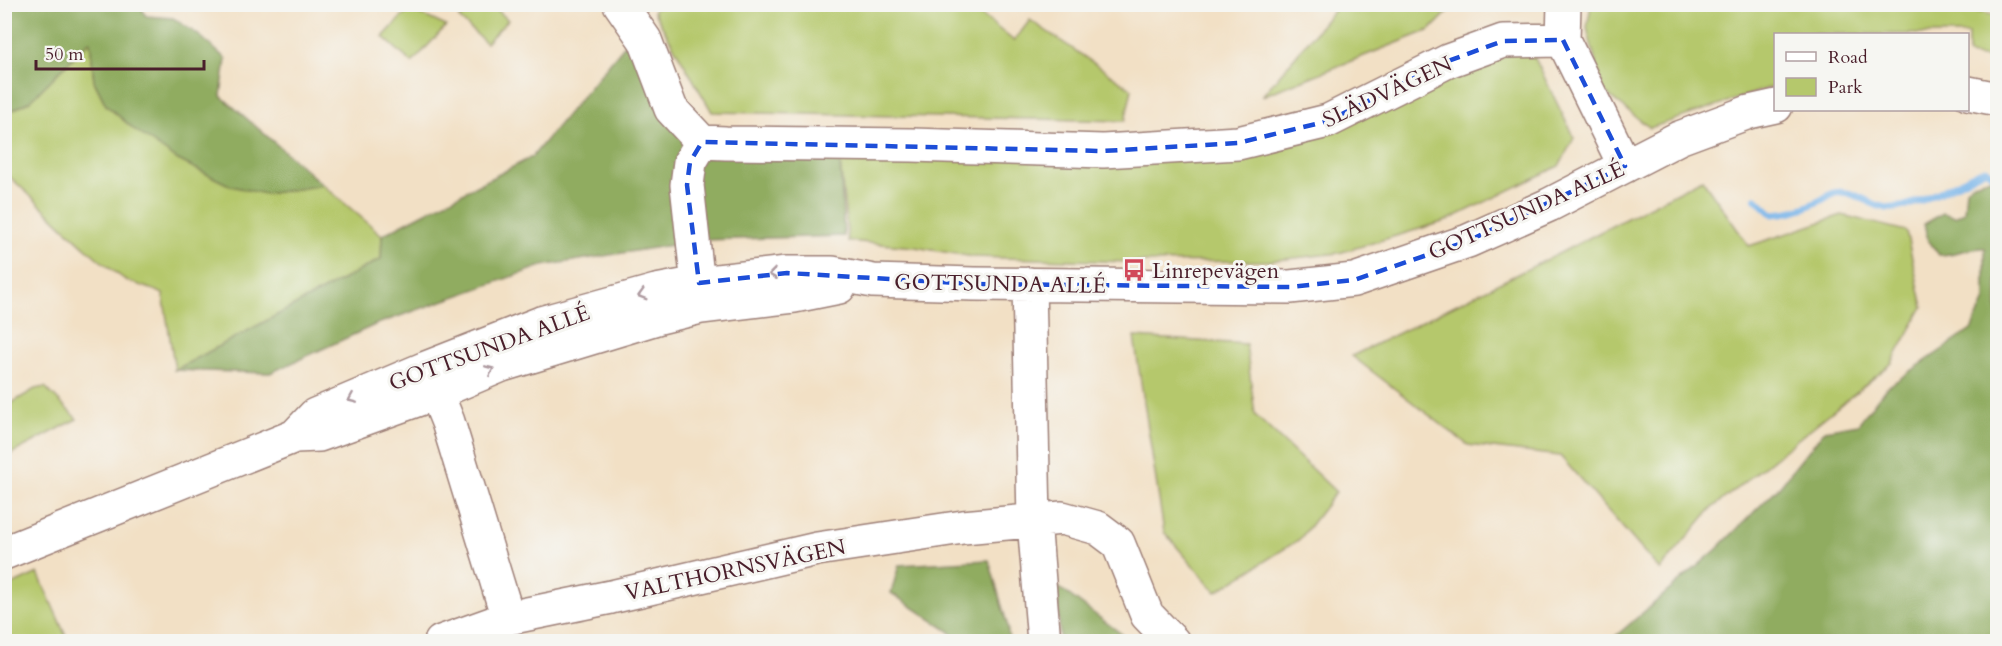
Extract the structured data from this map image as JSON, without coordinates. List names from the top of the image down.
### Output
{
  "streets": {
    "street": ["SLÄDVÄGEN", "GOTTSUNDA ALLÉ", "VALTHORNSVÄGEN"]
  },
  "places": {
    "bus stop": ["Linrepevägen"]
  },
  "legend": ["Road", "Park"],
  "scale_bar": "50 m"
}
